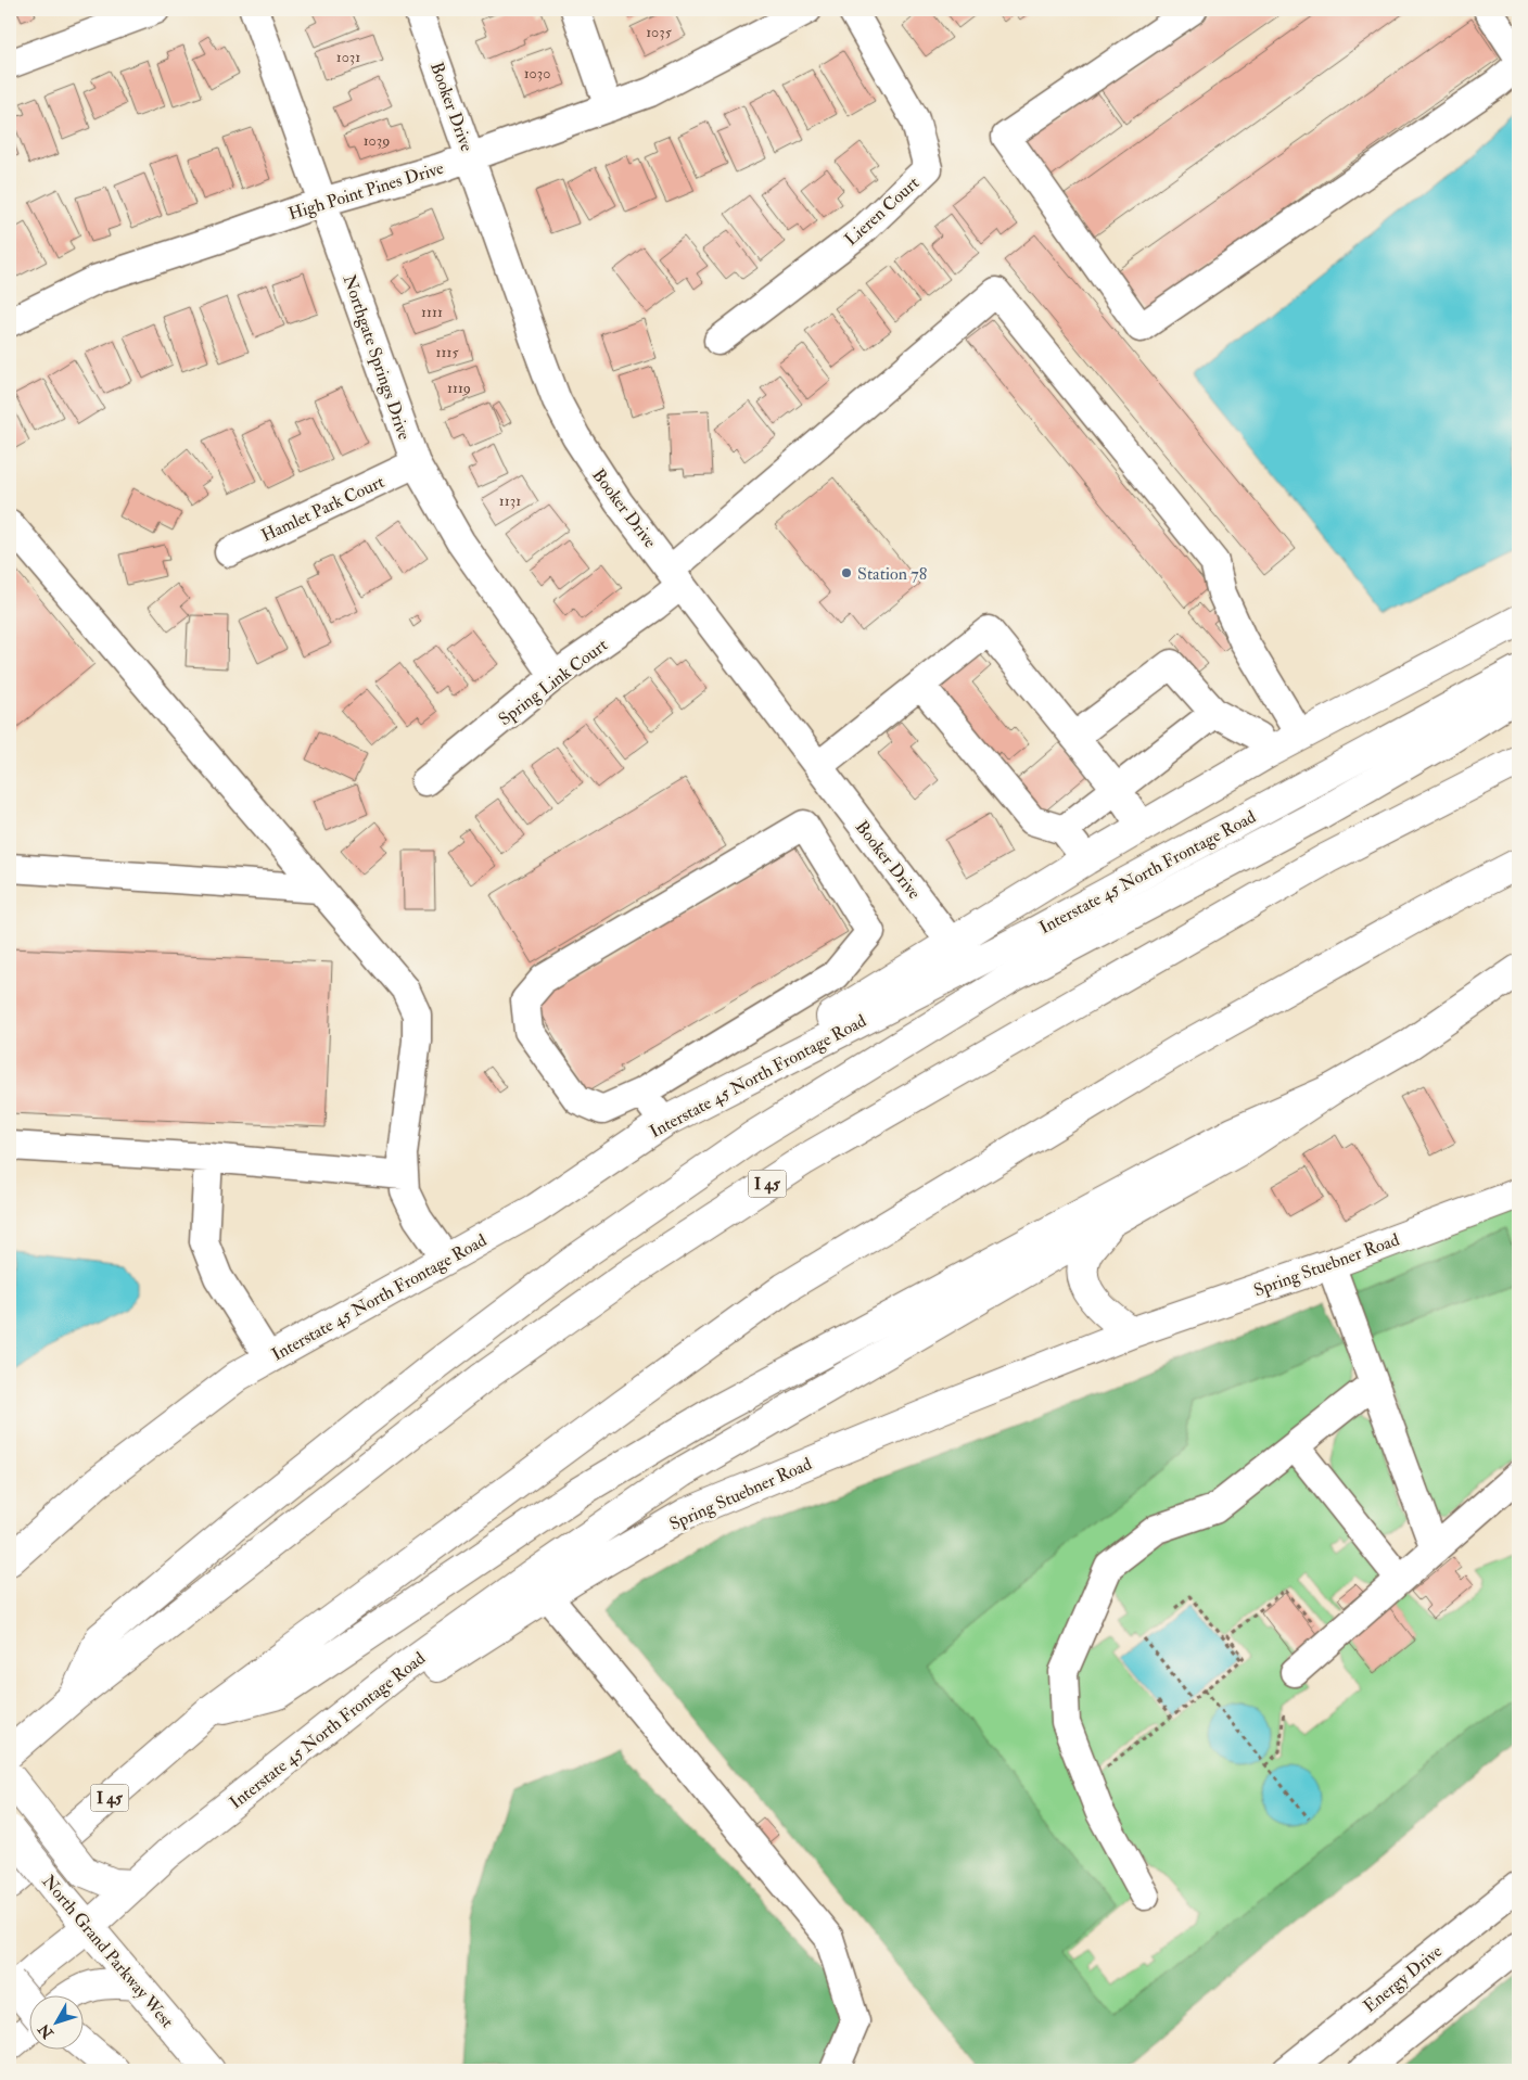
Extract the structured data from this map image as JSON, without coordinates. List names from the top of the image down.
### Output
{
  "streets": {
    "main road": [
      "Interstate 45 North Frontage Road",
      "I 45",
      "Spring Stuebner Road",
      "North Grand Parkway West"
    ],
    "street": [
      "Booker Drive",
      "High Point Pines Drive",
      "Lieren Court",
      "Northgate Springs Drive",
      "Hamlet Park Court",
      "Spring Link Court",
      "Energy Drive"
    ]
  },
  "crossings": [
    ["Booker Drive", "High Point Pines Drive"],
    ["Booker Drive", "Spring Link Court"],
    ["High Point Pines Drive", "Northgate Springs Drive"],
    ["Northgate Springs Drive", "Hamlet Park Court"],
    ["Northgate Springs Drive", "Spring Link Court"],
    ["Interstate 45 North Frontage Road", "Spring Stuebner Road"],
    ["Interstate 45 North Frontage Road", "North Grand Parkway West"]
  ],
  "places": ["Station 78"],
  "house_numbers": [
    "1035",
    "1031",
    "1030",
    "1039",
    "1111",
    "1115",
    "1119",
    "1131"
  ],
  "north": "bottom left"
}
